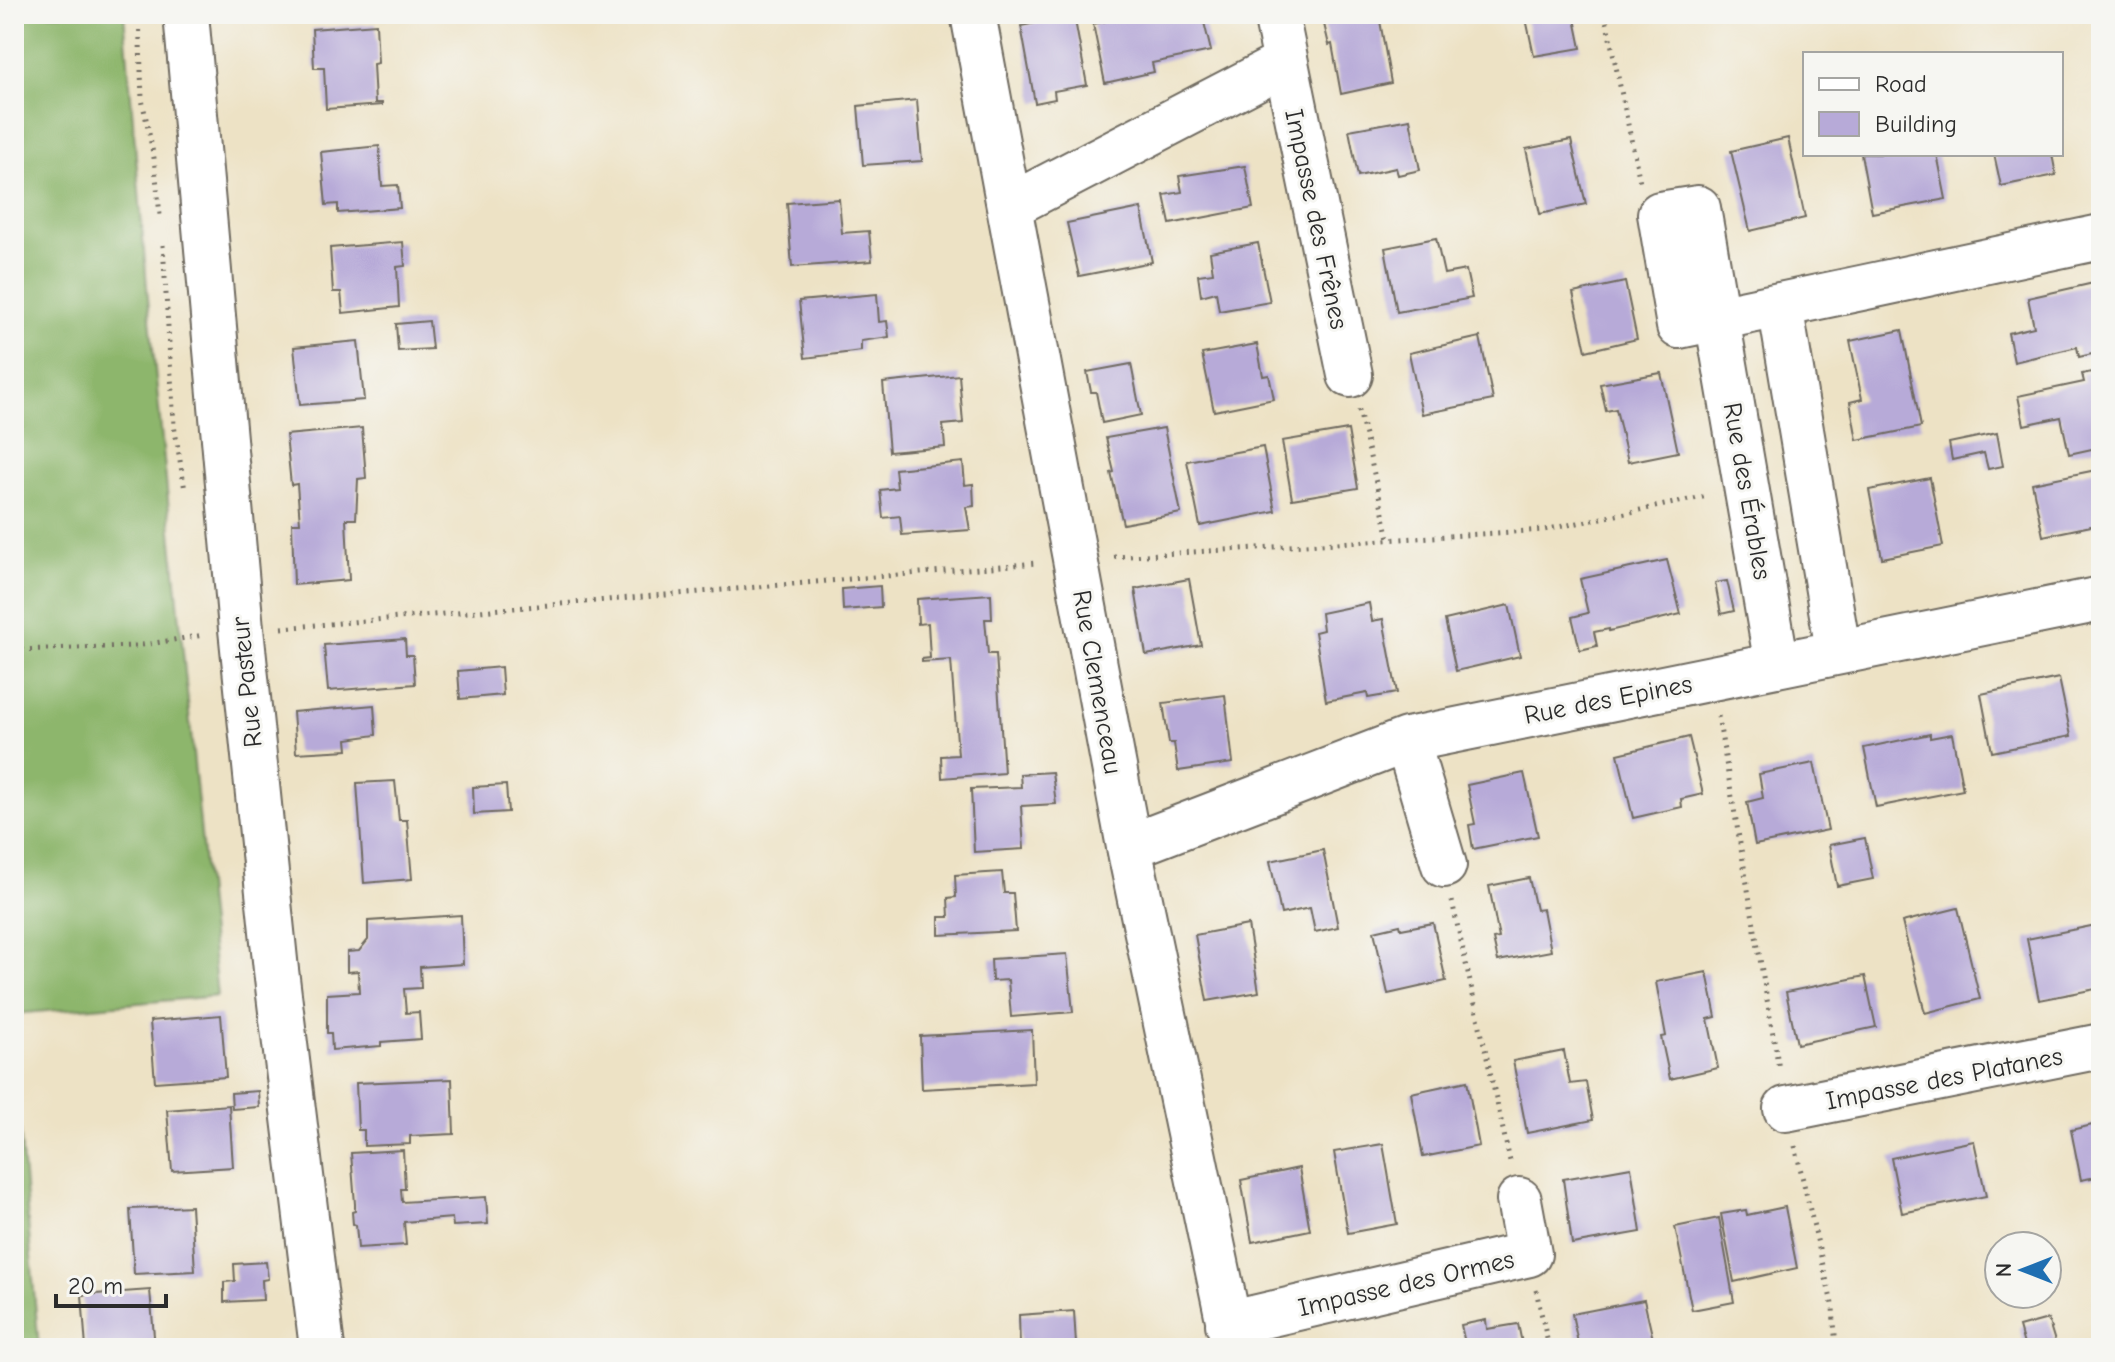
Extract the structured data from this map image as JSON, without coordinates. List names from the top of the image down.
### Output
{
  "streets": {
    "street": [
      "Impasse des Frênes",
      "Rue des Érables",
      "Rue Pasteur",
      "Rue Clemenceau",
      "Rue des Epines",
      "Impasse des Platanes",
      "Impasse des Ormes"
    ]
  },
  "crossings": [
    ["Rue des Érables", "Rue des Epines"],
    ["Rue Clemenceau", "Rue des Epines"],
    ["Rue Clemenceau", "Impasse des Ormes"]
  ],
  "legend": ["Road", "Building"],
  "scale_bar": "20 m",
  "north": "left"
}
